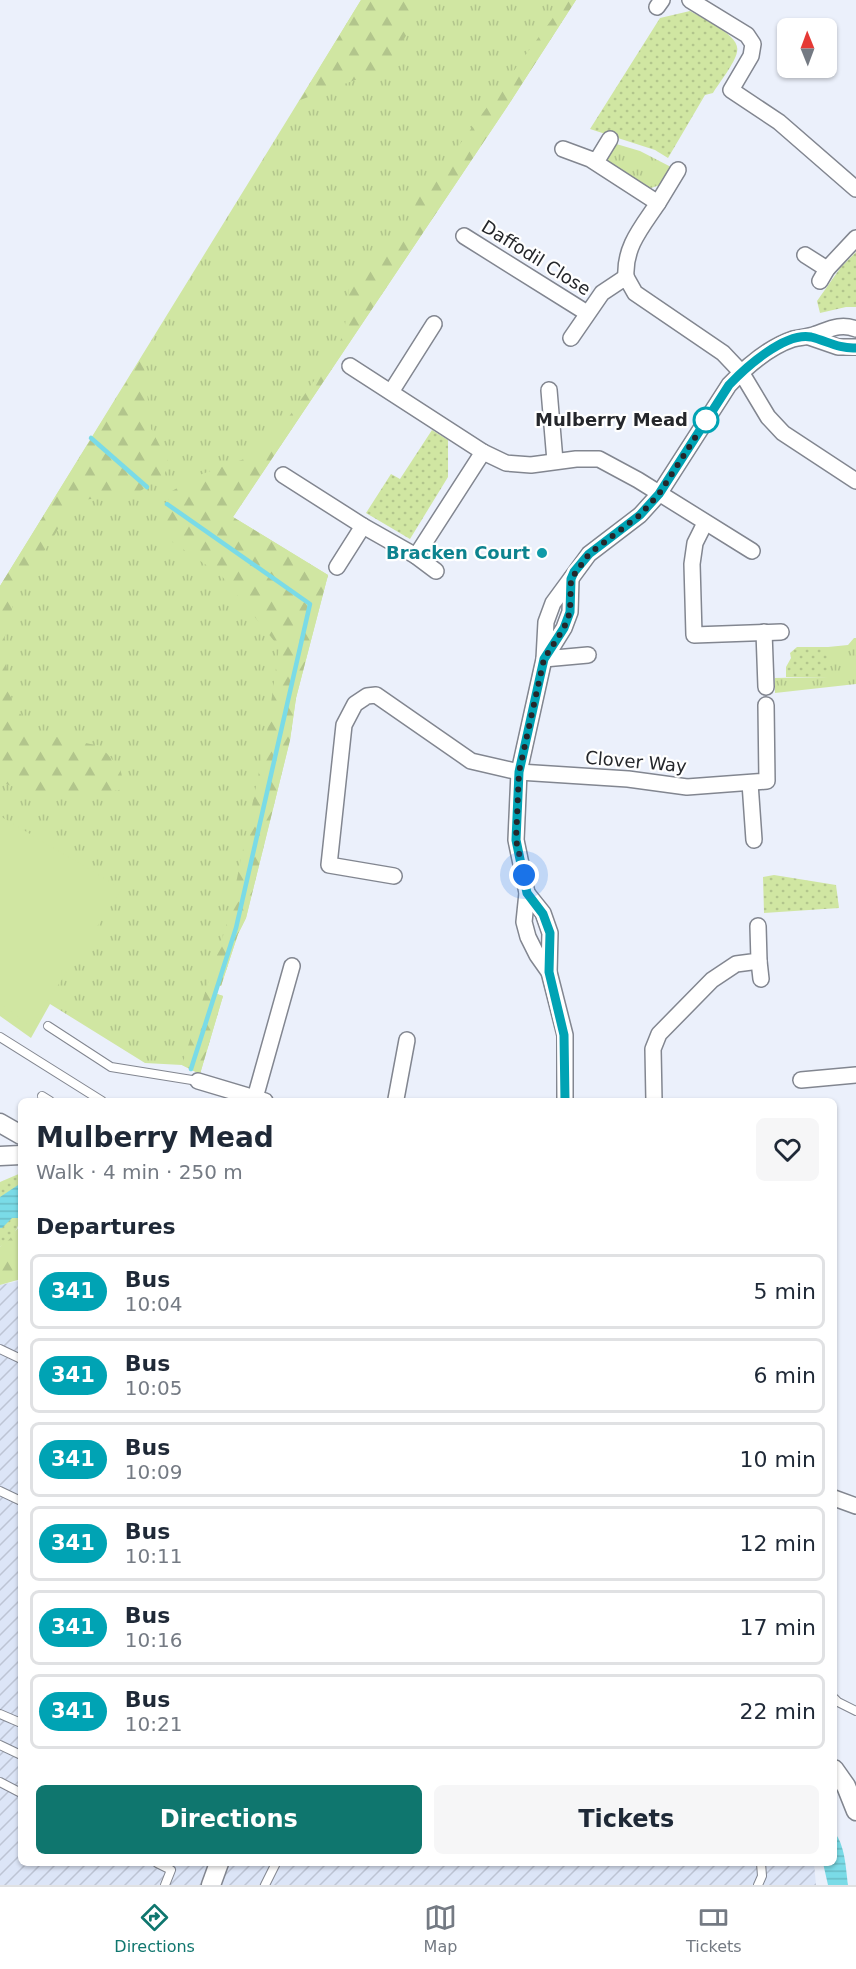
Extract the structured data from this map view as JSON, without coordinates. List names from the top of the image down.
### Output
{
  "streets": {
    "street": ["Daffodil Close", "Clover Way"]
  },
  "places": ["Mulberry Mead", "Bracken Court"],
  "lines": ["bus line 341"],
  "north": "top",
  "page": {
    "heading": [
      ["Mulberry Mead", "Walk · 4 min · 250 m"],
      "Departures"
    ],
    "list": [
      {
        "mark": "341",
        "name": "Bus",
        "note": "10:04",
        "value": "5 min"
      },
      {
        "mark": "341",
        "name": "Bus",
        "note": "10:05",
        "value": "6 min"
      },
      {
        "mark": "341",
        "name": "Bus",
        "note": "10:09",
        "value": "10 min"
      },
      {
        "mark": "341",
        "name": "Bus",
        "note": "10:11",
        "value": "12 min"
      },
      {
        "mark": "341",
        "name": "Bus",
        "note": "10:16",
        "value": "17 min"
      },
      {
        "mark": "341",
        "name": "Bus",
        "note": "10:21",
        "value": "22 min"
      }
    ],
    "buttons": ["Directions", "Tickets"],
    "tabs": ["Directions", "Map", "Tickets"]
  }
}
